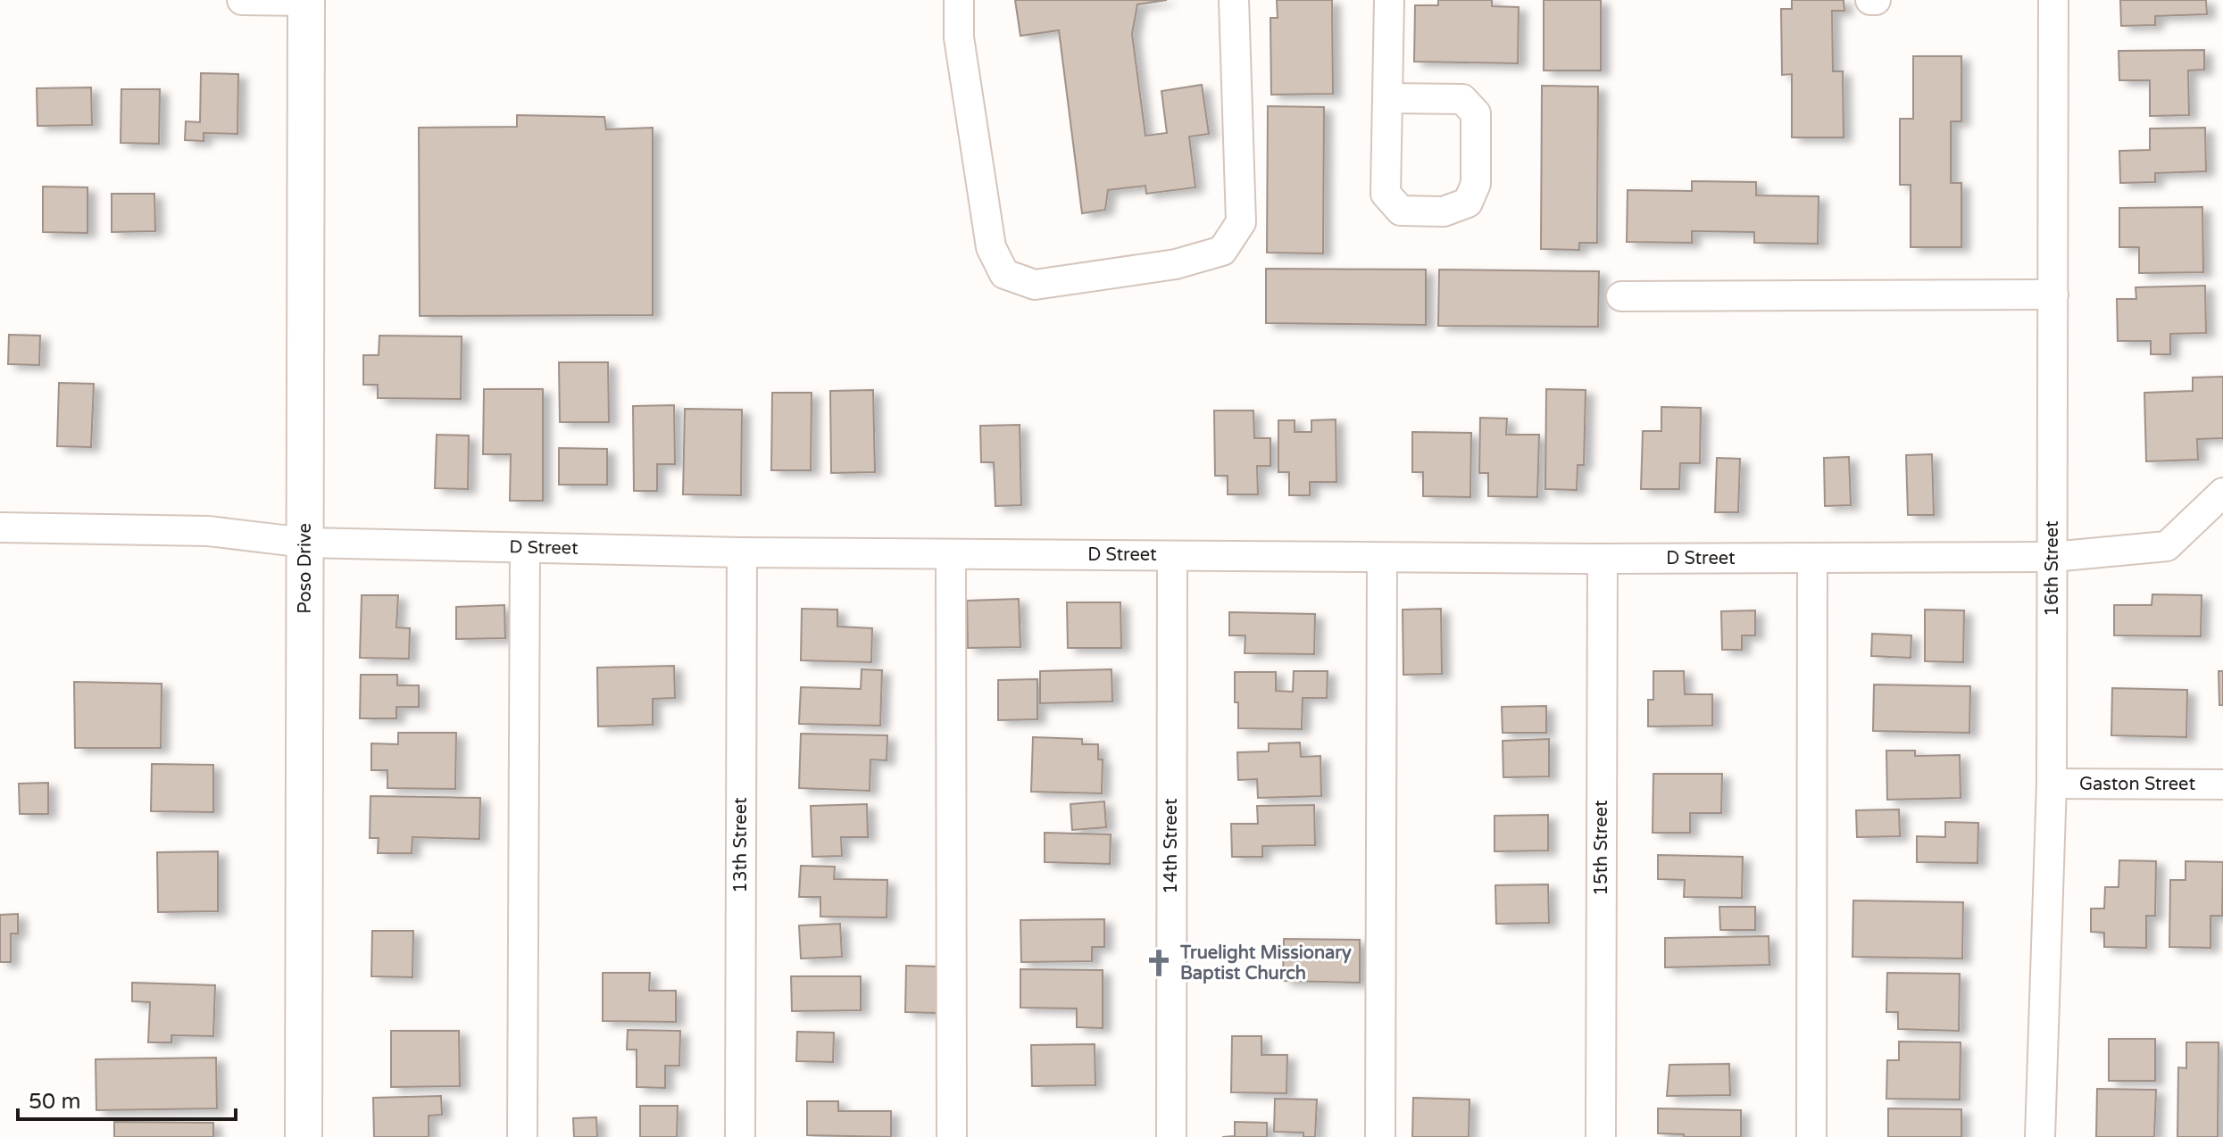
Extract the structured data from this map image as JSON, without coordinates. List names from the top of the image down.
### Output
{
  "streets": {
    "main road": ["Poso Drive"],
    "street": [
      "D Street",
      "16th Street",
      "Gaston Street",
      "13th Street",
      "14th Street",
      "15th Street"
    ]
  },
  "crossings": [
    ["D Street", "Poso Drive"],
    ["D Street", "16th Street"],
    ["D Street", "13th Street"],
    ["D Street", "14th Street"],
    ["D Street", "15th Street"],
    ["16th Street", "Gaston Street"]
  ],
  "places": {
    "church": ["Truelight Missionary Baptist Church"]
  },
  "scale_bar": "50 m"
}
